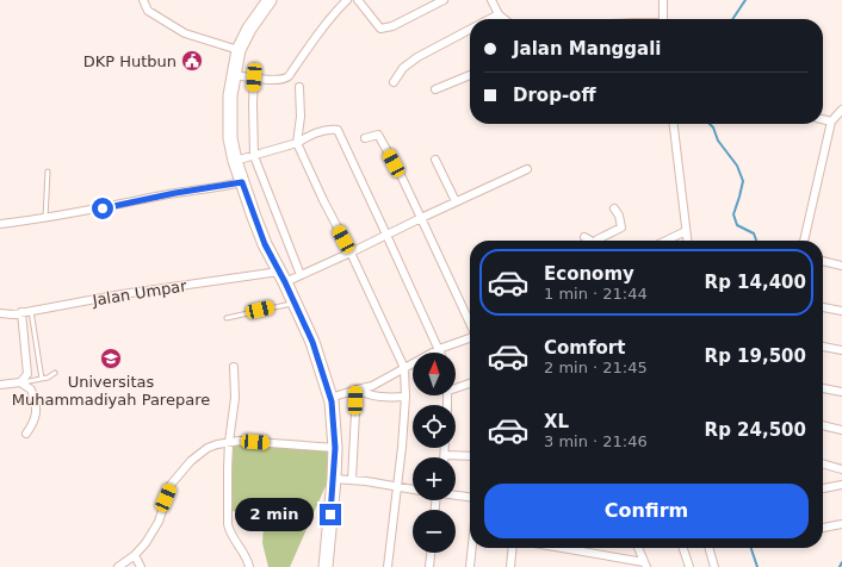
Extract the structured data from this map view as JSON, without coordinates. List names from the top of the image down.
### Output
{
  "streets": {
    "street": ["Jalan Umpar"]
  },
  "places": {
    "public building": ["DKP Hutbun"],
    "school or university": ["Universitas Muhammadiyah Parepare"]
  },
  "north": "top",
  "page": {
    "banner": ["Jalan Manggali", "Drop-off"],
    "list": [
      {
        "name": "Economy",
        "note": "1 min · 21:44",
        "value": "Rp 14,400"
      },
      {
        "name": "Comfort",
        "note": "2 min · 21:45",
        "value": "Rp 19,500"
      },
      {
        "name": "XL",
        "note": "3 min · 21:46",
        "value": "Rp 24,500"
      }
    ],
    "map_buttons": ["+", "−"],
    "buttons": "Confirm",
    "bubble": "2 min"
  }
}
